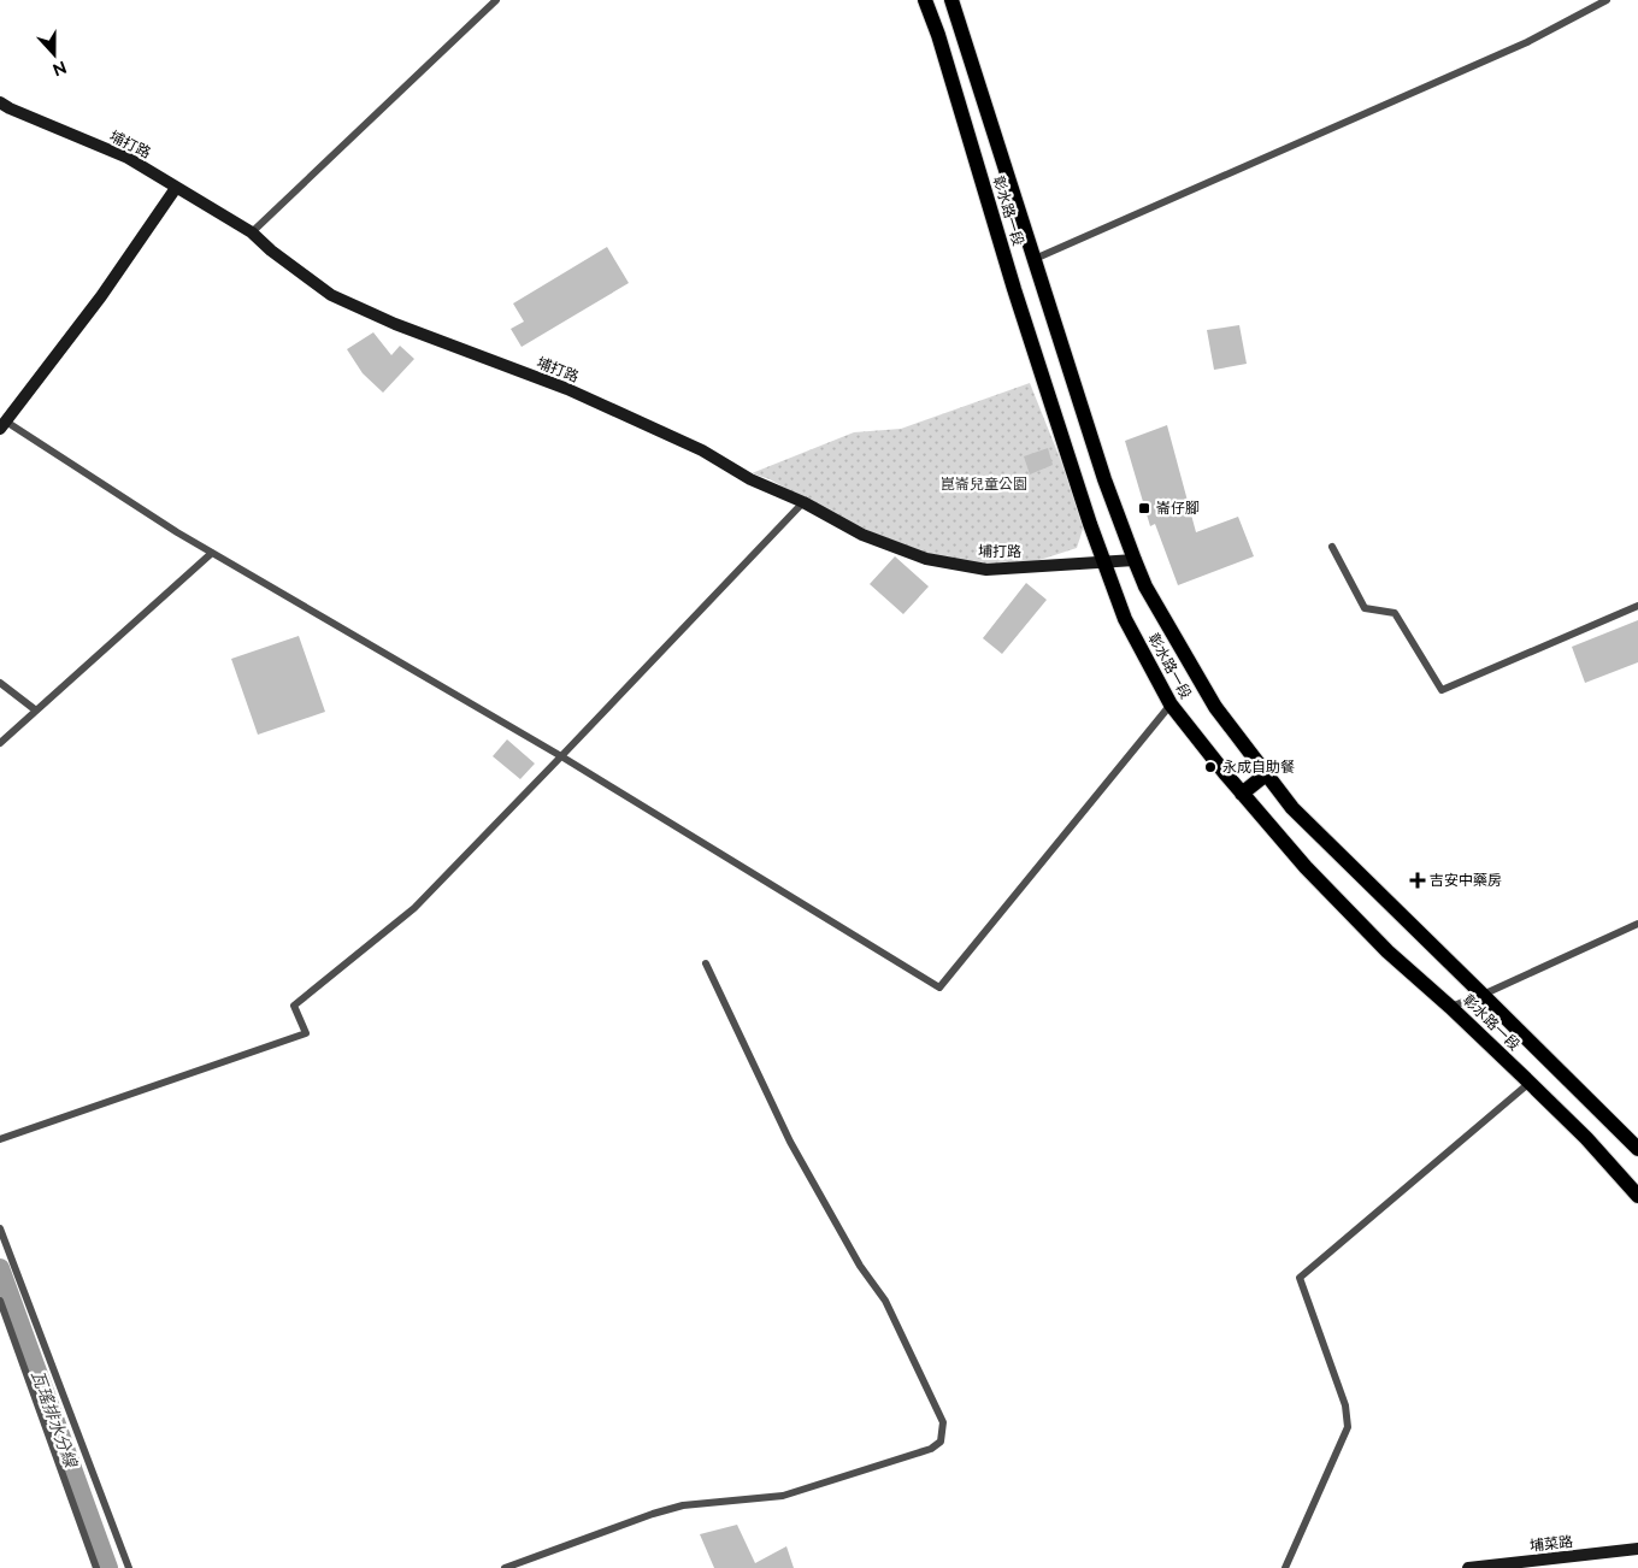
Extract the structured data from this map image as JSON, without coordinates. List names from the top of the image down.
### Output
{
  "streets": {
    "main road": ["彰水路一段"],
    "street": ["埔打路", "埔菜路"]
  },
  "crossings": [
    ["埔打路", "彰水路一段"]
  ],
  "water": ["瓦瑤排水分線"],
  "parks": ["崑崙兒童公園"],
  "places": {
    "transit": ["崙仔腳"],
    "other": ["永成自助餐"],
    "health": ["吉安中藥房"]
  },
  "north": "bottom"
}
